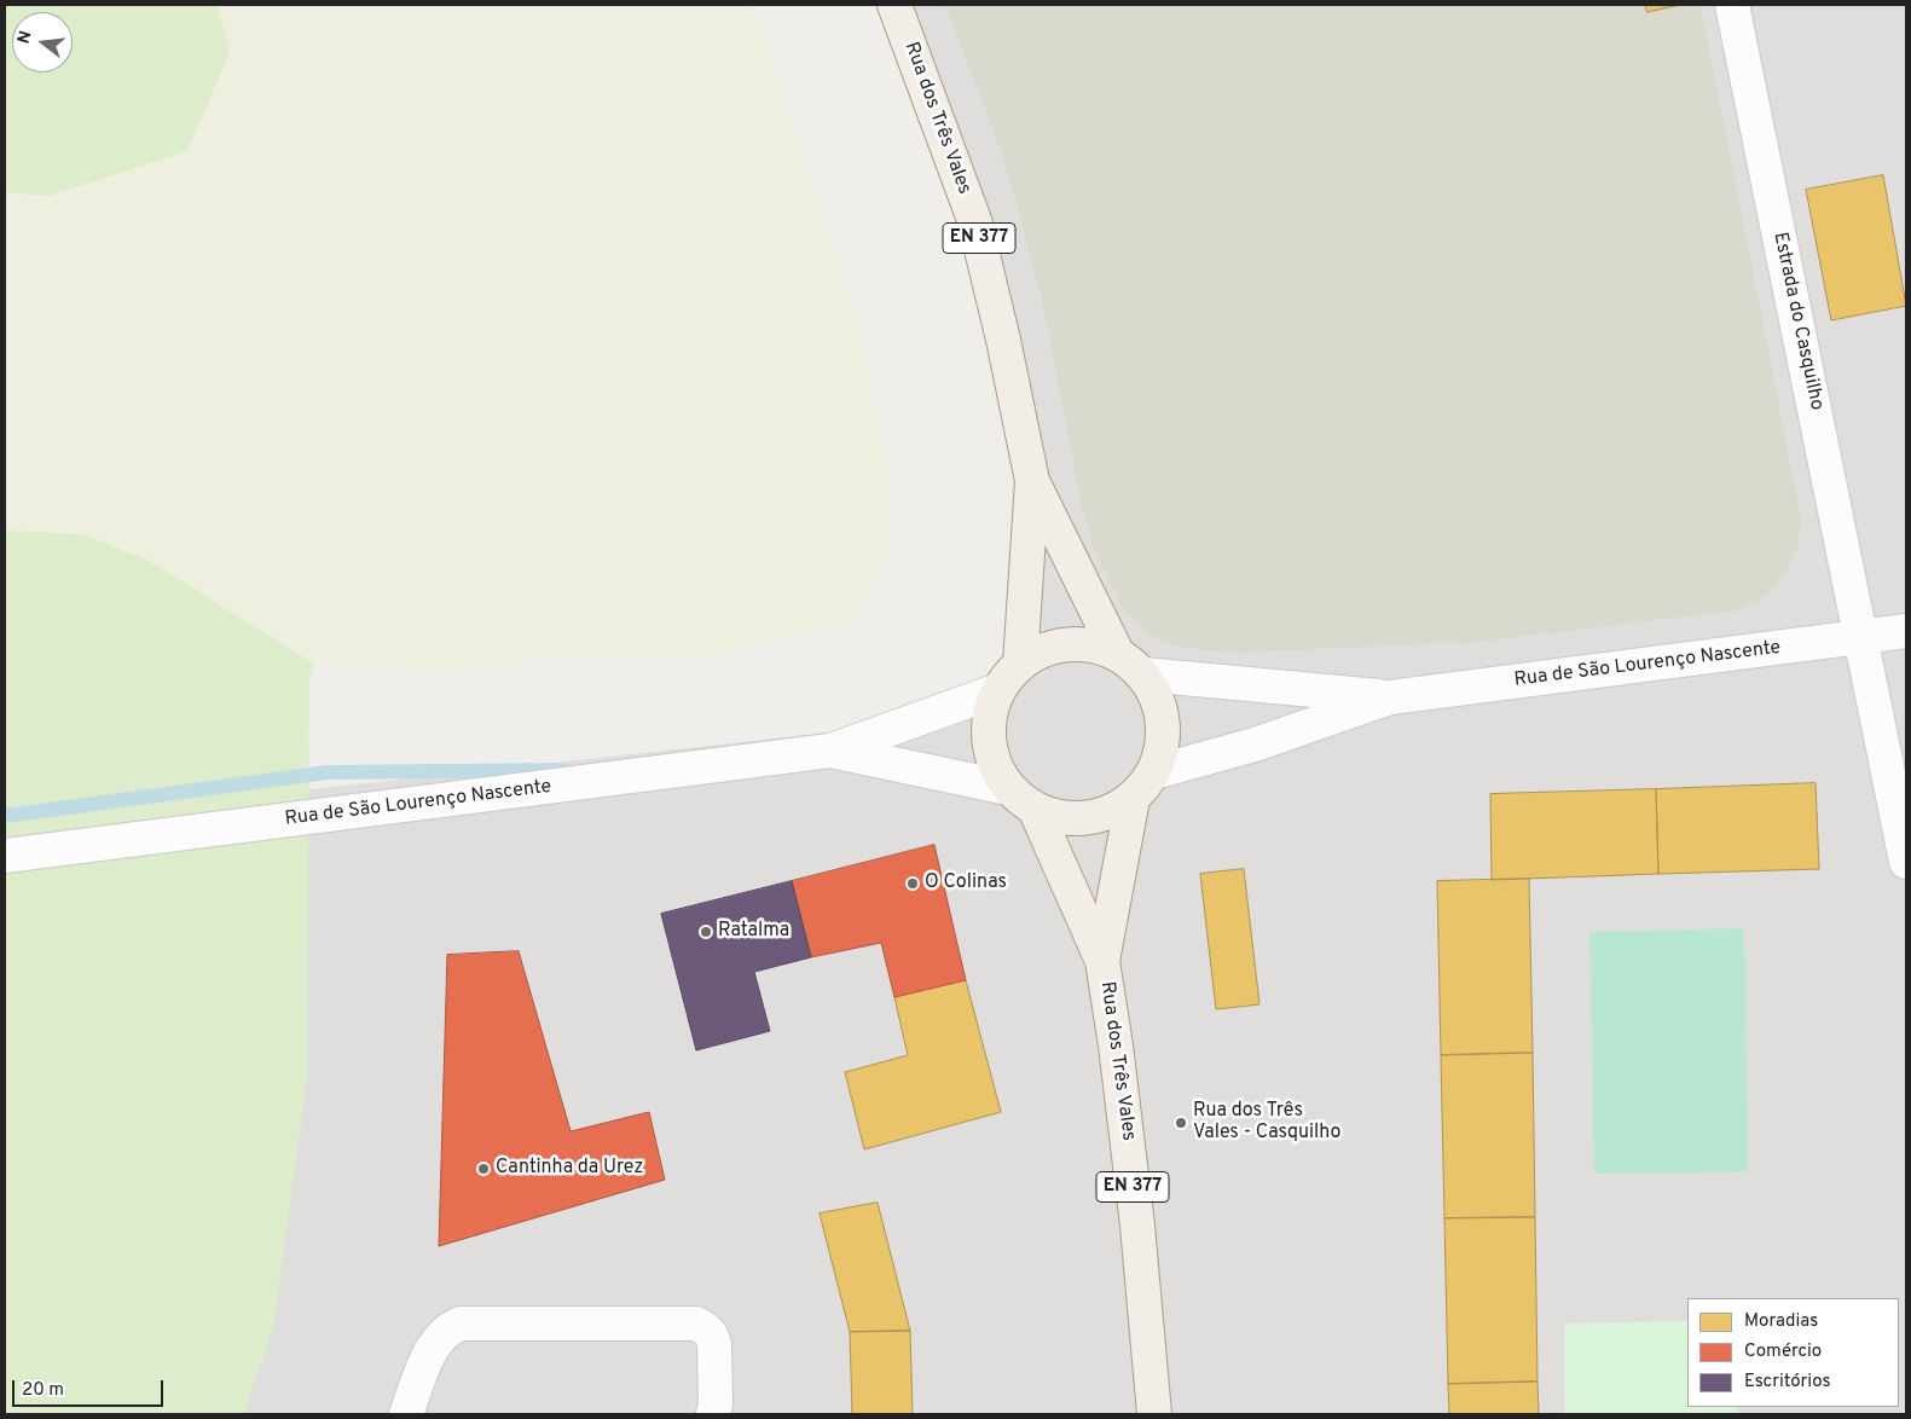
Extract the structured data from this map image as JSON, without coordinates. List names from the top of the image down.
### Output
{
  "streets": {
    "main road": ["Rua dos Três Vales", "EN 377"],
    "street": ["Estrada do Casquilho", "Rua de São Lourenço Nascente"]
  },
  "crossings": [
    ["Rua dos Três Vales", "Rua de São Lourenço Nascente"],
    ["Estrada do Casquilho", "Rua de São Lourenço Nascente"]
  ],
  "places": [
    "O Colinas",
    "Ratalma",
    "Rua dos Três Vales - Casquilho",
    "Cantinha da Urez"
  ],
  "legend": ["Moradias", "Comércio", "Escritórios"],
  "scale_bar": "20 m",
  "north": "left"
}
